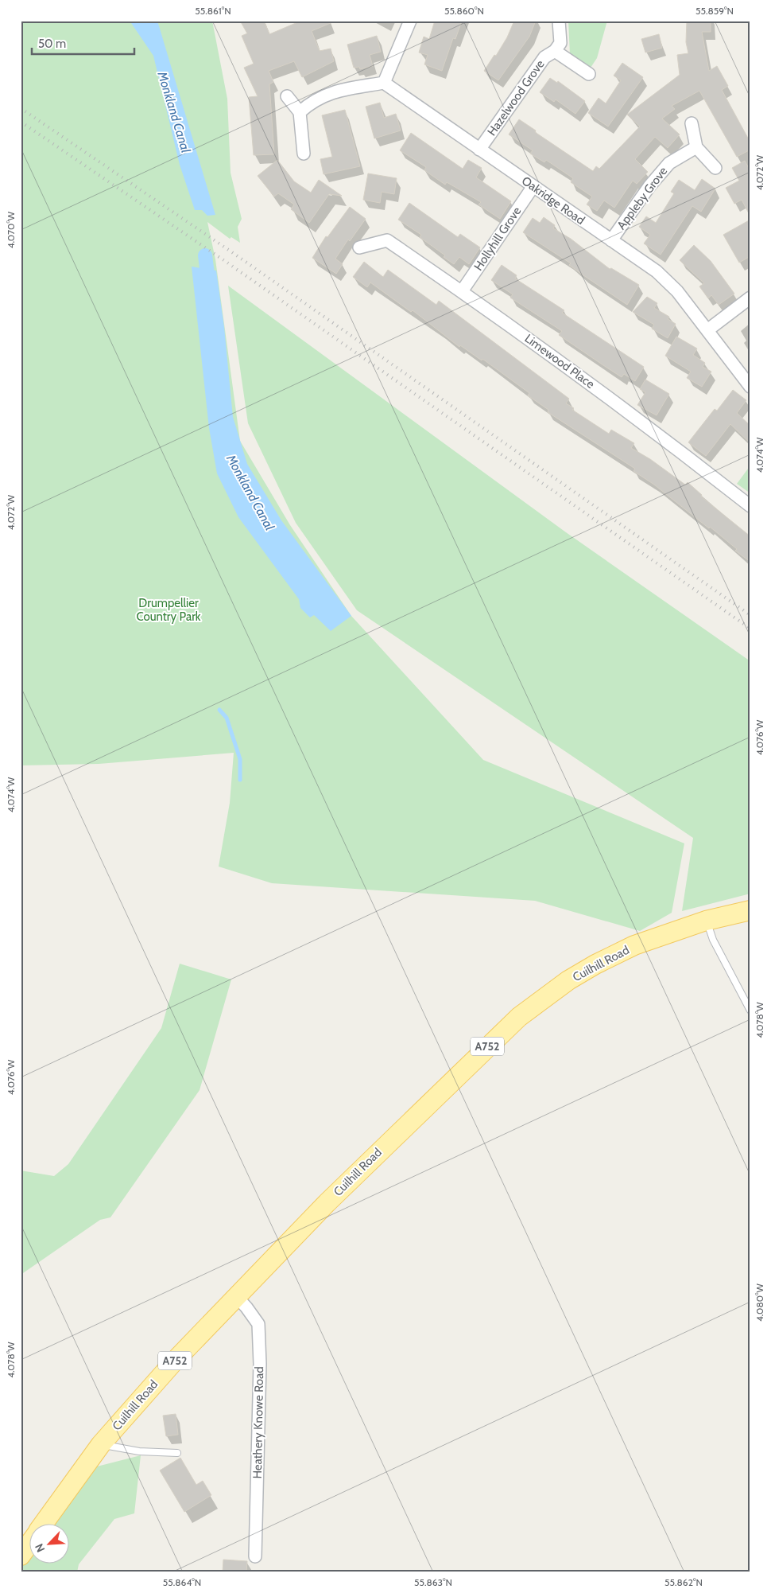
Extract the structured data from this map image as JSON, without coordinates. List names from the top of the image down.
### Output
{
  "streets": {
    "main road": ["Cuilhill Road", "A752"],
    "street": [
      "Hazelwood Grove",
      "Appleby Grove",
      "Oakridge Road",
      "Hollyhill Grove",
      "Limewood Place",
      "Heathery Knowe Road"
    ]
  },
  "crossings": [
    ["Hazelwood Grove", "Oakridge Road"],
    ["Appleby Grove", "Oakridge Road"],
    ["Oakridge Road", "Hollyhill Grove"],
    ["Hollyhill Grove", "Limewood Place"],
    ["Cuilhill Road", "Heathery Knowe Road"]
  ],
  "water": ["Monkland Canal"],
  "parks": ["Drumpellier Country Park"],
  "scale_bar": "50 m",
  "north": "bottom left",
  "coordinates": [
    "55.861°N",
    "55.860°N",
    "55.859°N",
    "4.072°W",
    "4.070°W",
    "4.074°W",
    "4.076°W",
    "4.078°W",
    "4.080°W",
    "55.864°N",
    "55.863°N",
    "55.862°N"
  ]
}
